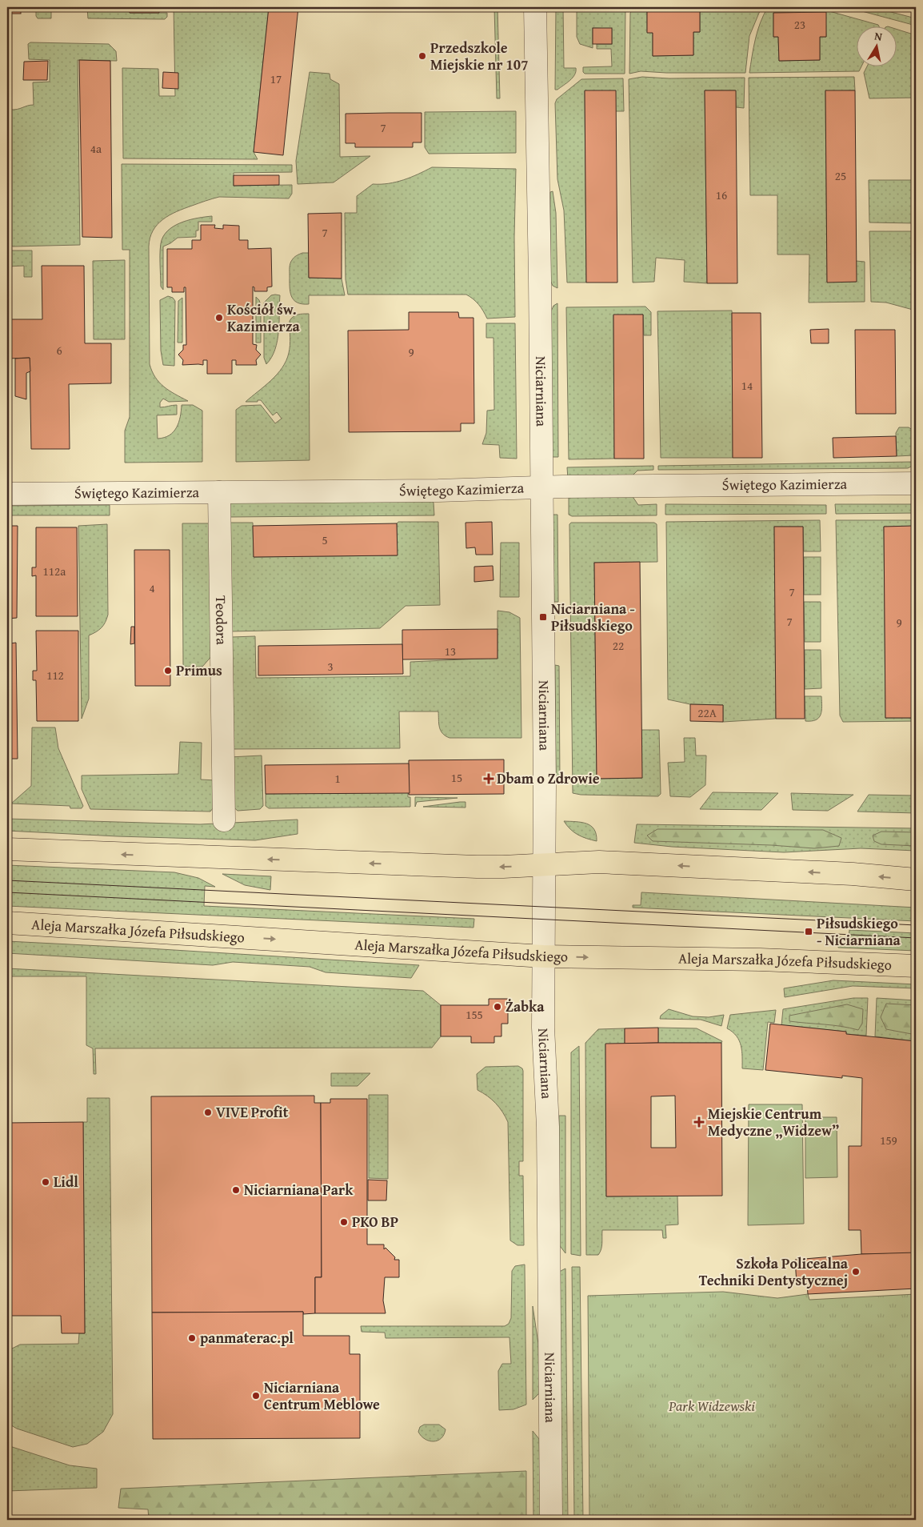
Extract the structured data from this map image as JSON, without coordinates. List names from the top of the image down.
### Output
{
  "streets": {
    "main road": ["Aleja Marszałka Józefa Piłsudskiego"],
    "street": ["Niciarniana", "Świętego Kazimierza", "Teodora"]
  },
  "crossings": [
    ["Niciarniana", "Świętego Kazimierza"],
    ["Niciarniana", "Aleja Marszałka Józefa Piłsudskiego"],
    ["Świętego Kazimierza", "Teodora"]
  ],
  "parks": ["Park Widzewski"],
  "places": {
    "other": [
      "Przedszkole Miejskie nr 107",
      "Kościół św. Kazimierza",
      "Primus",
      "Żabka",
      "VIVE Profit",
      "Lidl",
      "Niciarniana Park",
      "PKO BP",
      "Szkoła Policealna Techniki Dentystycznej",
      "panmaterac.pl",
      "Niciarniana Centrum Meblowe"
    ],
    "transit": ["Niciarniana - Piłsudskiego", "Piłsudskiego - Niciarniana"],
    "health": ["Dbam o Zdrowie", "Miejskie Centrum Medyczne „Widzew”"]
  },
  "house_numbers": [
    "23",
    "17",
    "7",
    "4a",
    "25",
    "16",
    "7",
    "6",
    "9",
    "14",
    "5",
    "112a",
    "4",
    "7",
    "7",
    "9",
    "22",
    "13",
    "3",
    "112",
    "22A",
    "15",
    "1",
    "155",
    "159"
  ],
  "north": "top"
}
